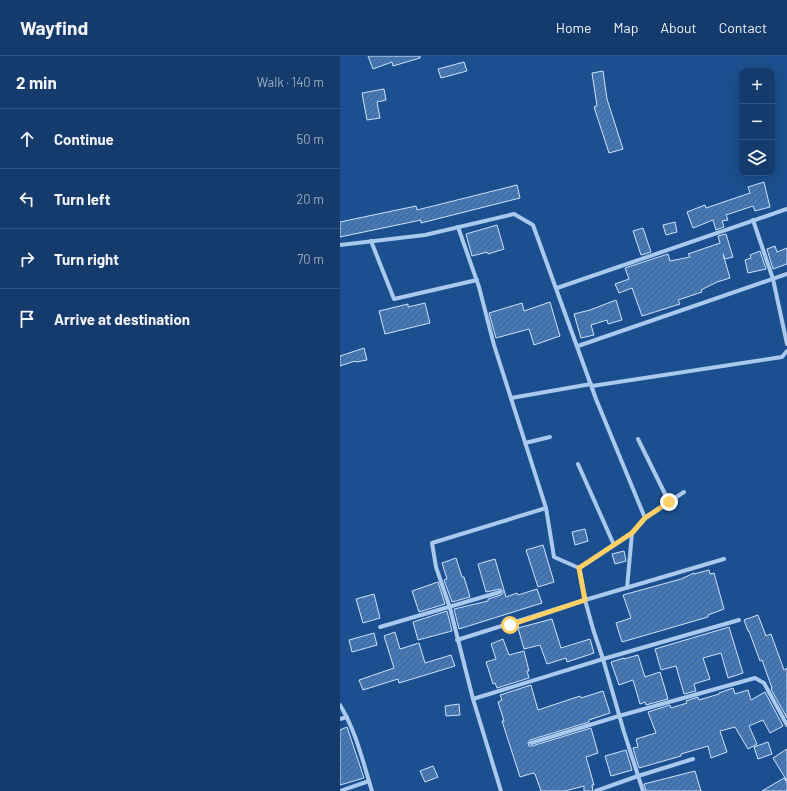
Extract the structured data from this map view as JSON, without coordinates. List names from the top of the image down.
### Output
{
  "page": {
    "header": "Wayfind",
    "nav": [
      "Home",
      "Map",
      "About",
      "Contact"
    ],
    "heading": ["2 min", "Walk · 140 m"],
    "map_buttons": ["+", "−"],
    "list": [
      ["Continue", "50 m"],
      ["Turn left", "20 m"],
      ["Turn right", "70 m"],
      "Arrive at destination"
    ]
  }
}
